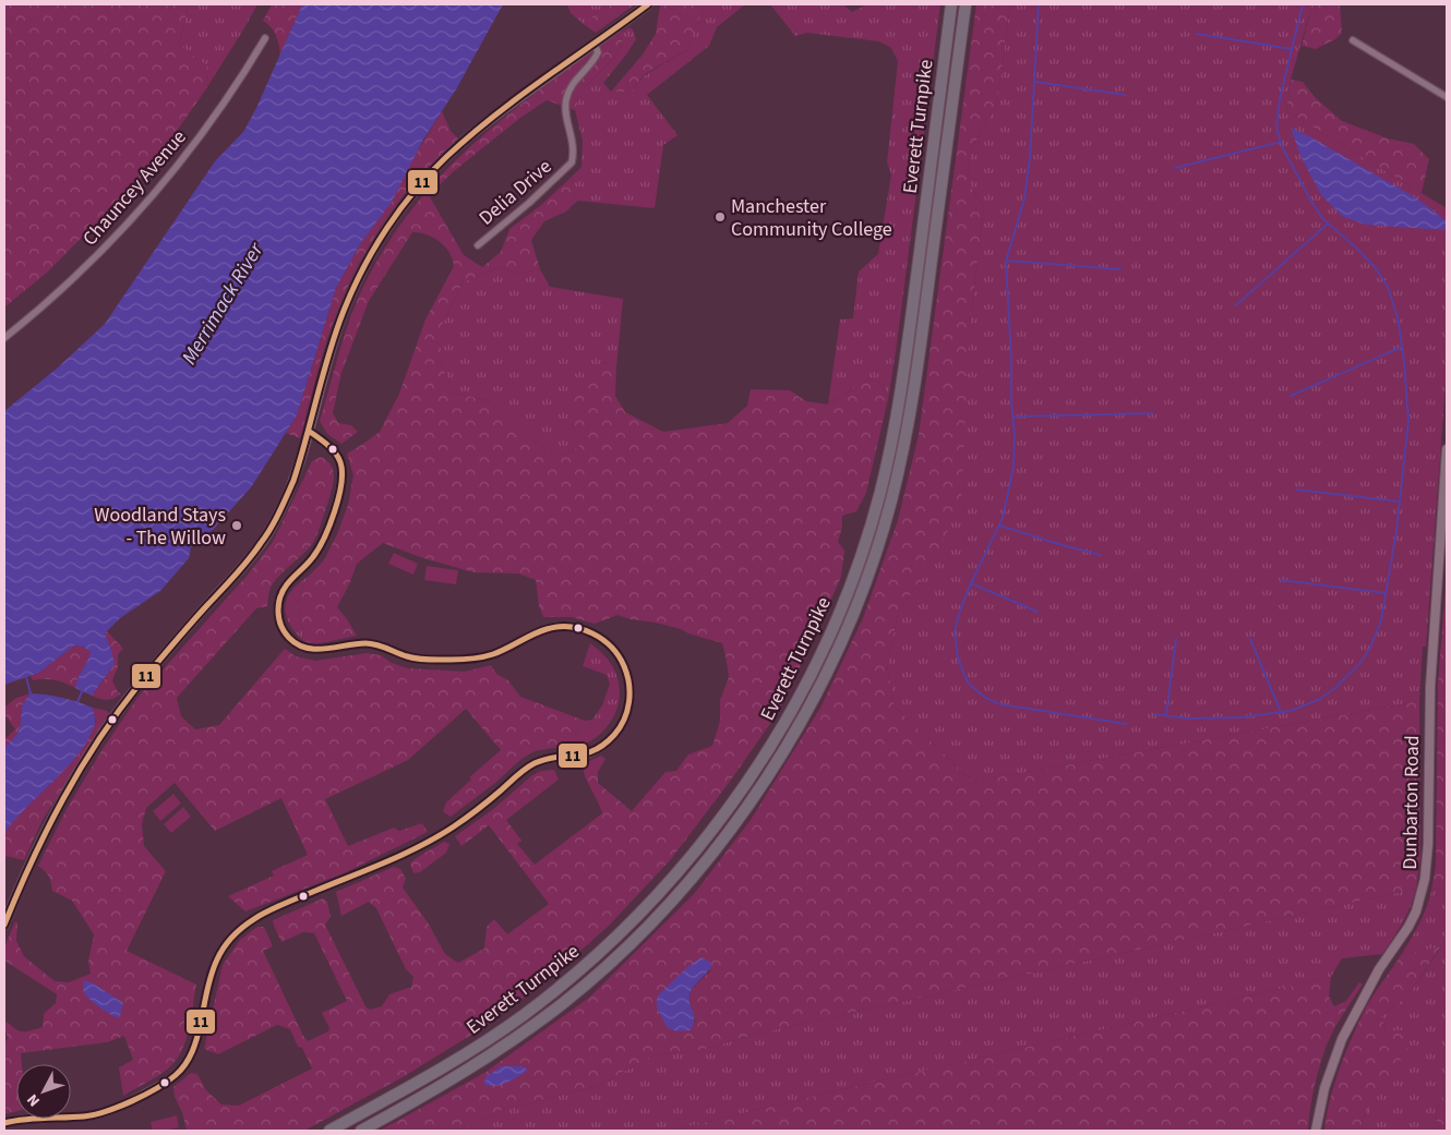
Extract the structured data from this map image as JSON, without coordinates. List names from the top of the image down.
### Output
{
  "streets": {
    "highway": ["Everett Turnpike"],
    "main road": ["Dunbarton Road"],
    "street": ["Chauncey Avenue", "Delia Drive"]
  },
  "water": ["Merrimack River"],
  "places": ["Manchester Community College", "Woodland Stays - The Willow"],
  "lines": ["transit line 11"],
  "north": "bottom left"
}
